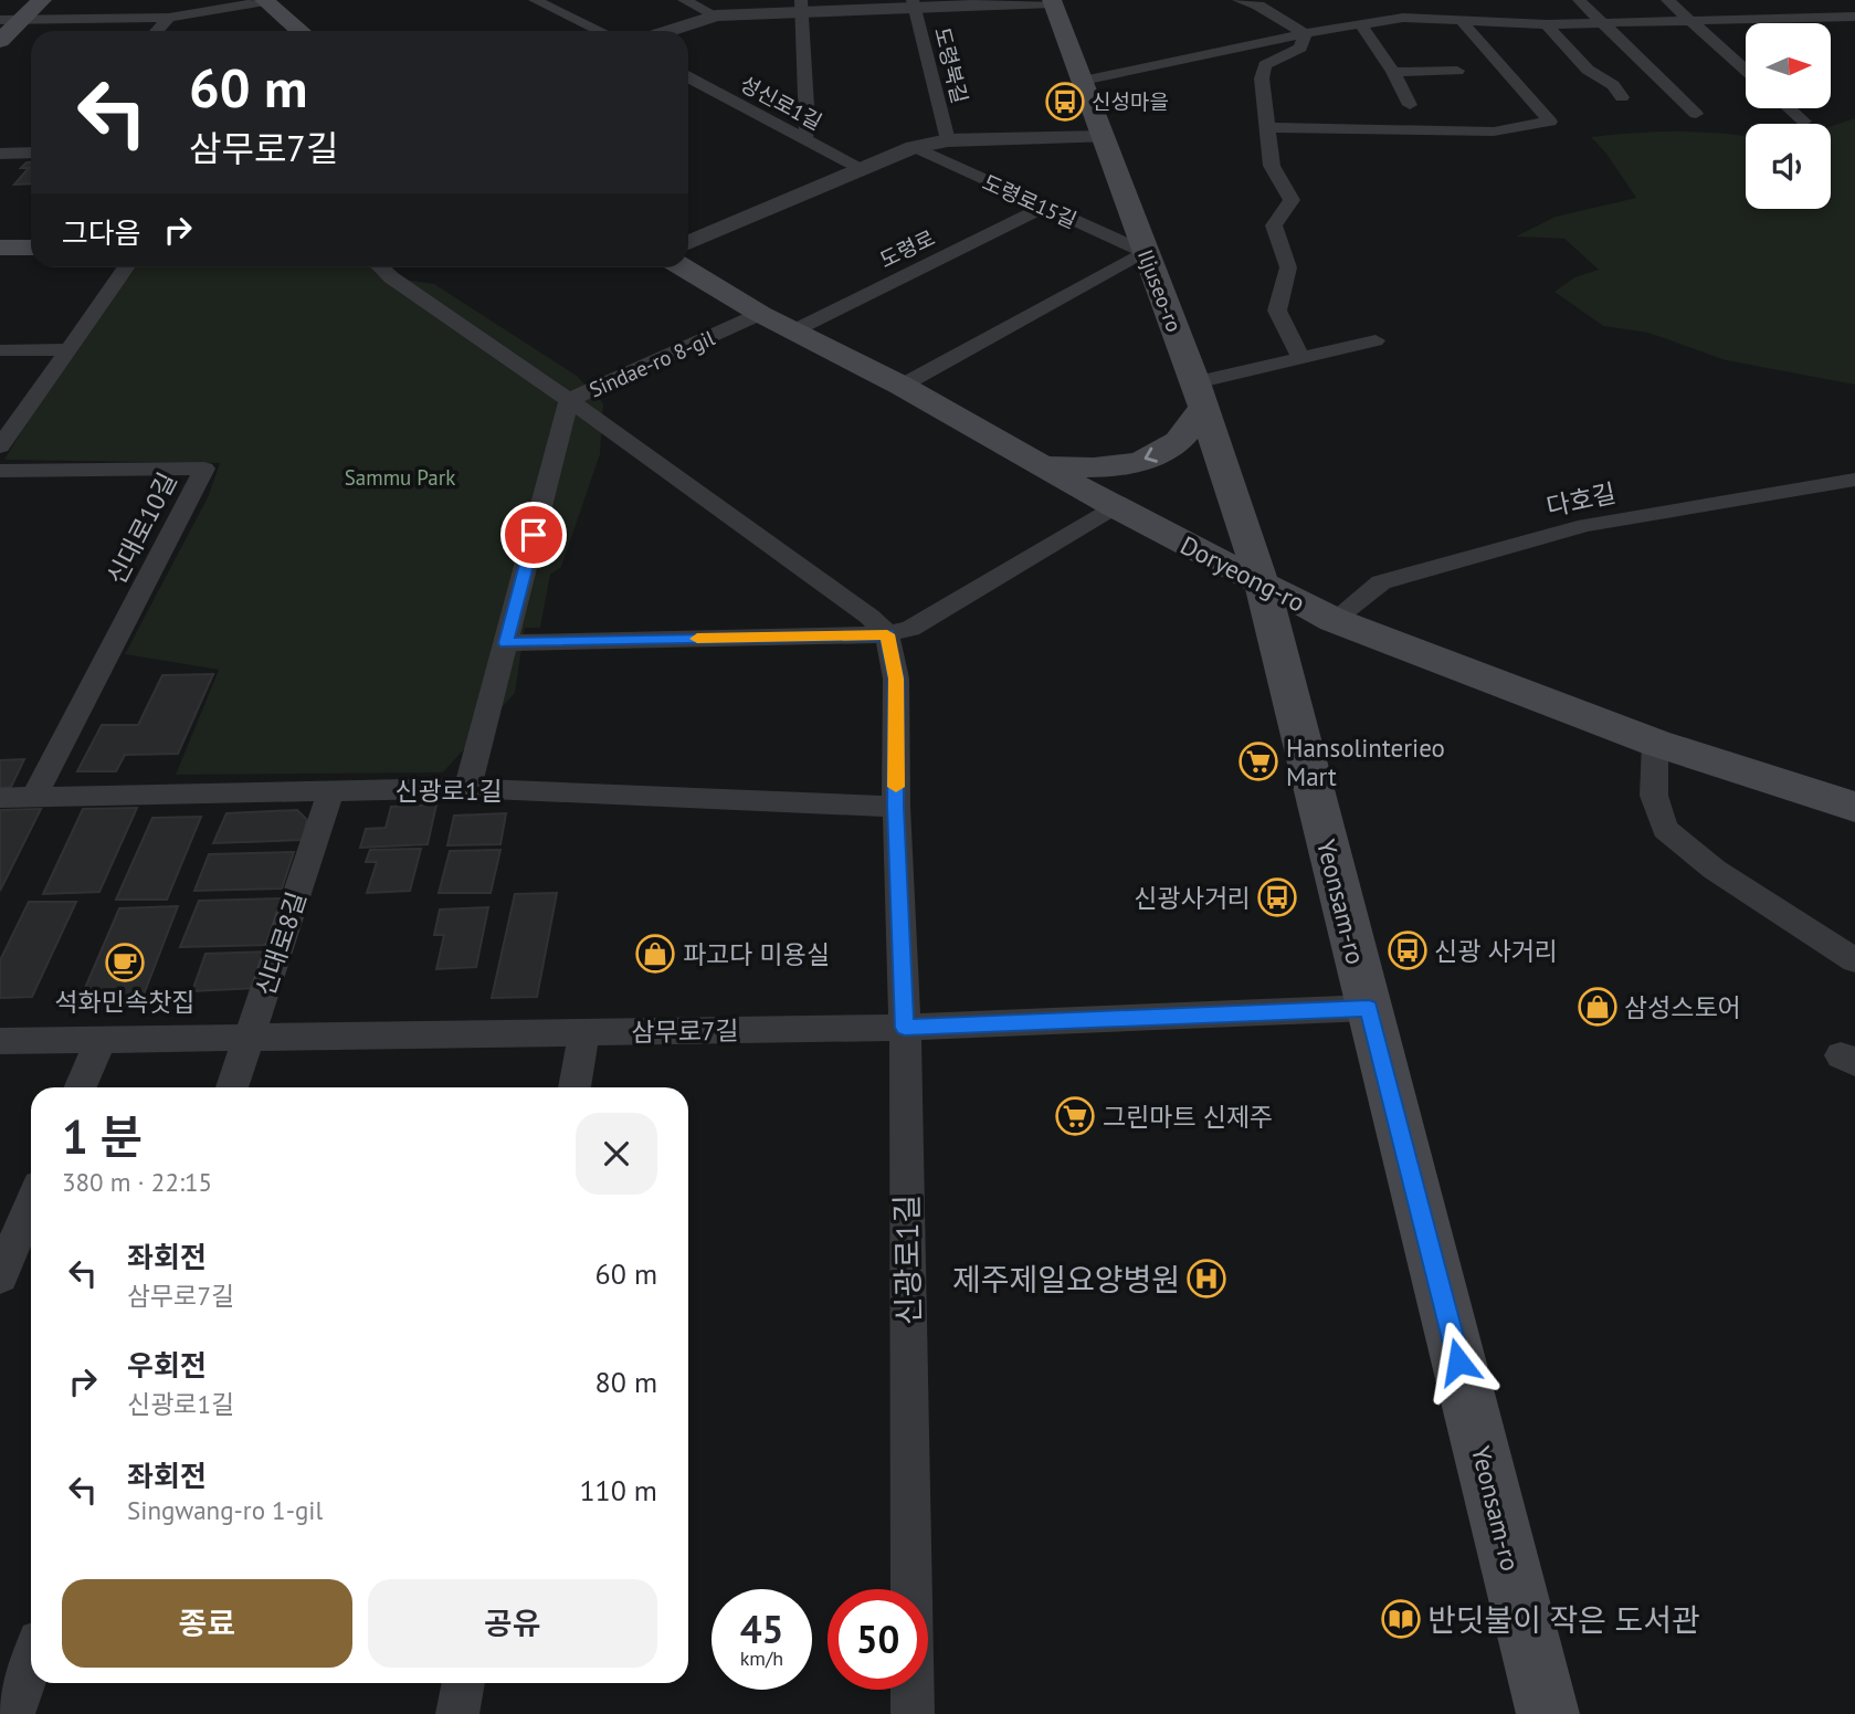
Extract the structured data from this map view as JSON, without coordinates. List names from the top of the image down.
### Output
{
  "streets": {
    "main road": ["Iljuseo-ro", "Doryeong-ro", "Yeonsam-ro"],
    "street": [
      "도령북길",
      "성신로1길",
      "도령로15길",
      "도령로",
      "Sindae-ro 8-gil",
      "다호길",
      "신대로10길",
      "신광로1길",
      "신대로8길",
      "삼무로7길"
    ]
  },
  "crossings": [
    ["도령북길", "도령로15길"],
    ["성신로1길", "도령로15길"],
    ["도령로15길", "도령로"],
    ["도령로15길", "Iljuseo-ro"],
    ["도령로", "Doryeong-ro"],
    ["Iljuseo-ro", "Doryeong-ro"],
    ["Iljuseo-ro", "Yeonsam-ro"],
    ["Sindae-ro 8-gil", "Doryeong-ro"],
    ["Sindae-ro 8-gil", "신광로1길"],
    ["다호길", "Doryeong-ro"],
    ["신대로10길", "신광로1길"],
    ["Doryeong-ro", "Yeonsam-ro"],
    ["신광로1길", "신대로8길"],
    ["신광로1길", "삼무로7길"],
    ["Yeonsam-ro", "삼무로7길"],
    ["신대로8길", "삼무로7길"]
  ],
  "parks": ["Sammu Park"],
  "places": {
    "bus stop": ["신성마을", "신광사거리", "신광 사거리"],
    "supermarket": ["Hansolinterieo Mart", "그린마트 신제주"],
    "shop": ["파고다 미용실", "삼성스토어"],
    "cafe": ["석화민속찻집"],
    "hospital": ["제주제일요양병원"],
    "library": ["반딧불이 작은 도서관"]
  },
  "north": "right",
  "page": {
    "turn": ["60 m", "삼무로7길"],
    "then": "그다음",
    "heading": ["1 분", "380 m · 22:15"],
    "list": [
      {
        "name": "좌회전",
        "note": "삼무로7길",
        "value": "60 m"
      },
      {
        "name": "우회전",
        "note": "신광로1길",
        "value": "80 m"
      },
      {
        "name": "좌회전",
        "note": "Singwang-ro 1-gil",
        "value": "110 m"
      }
    ],
    "buttons": ["종료", "공유"],
    "speed": "45 km/h",
    "limit": "50"
  }
}
